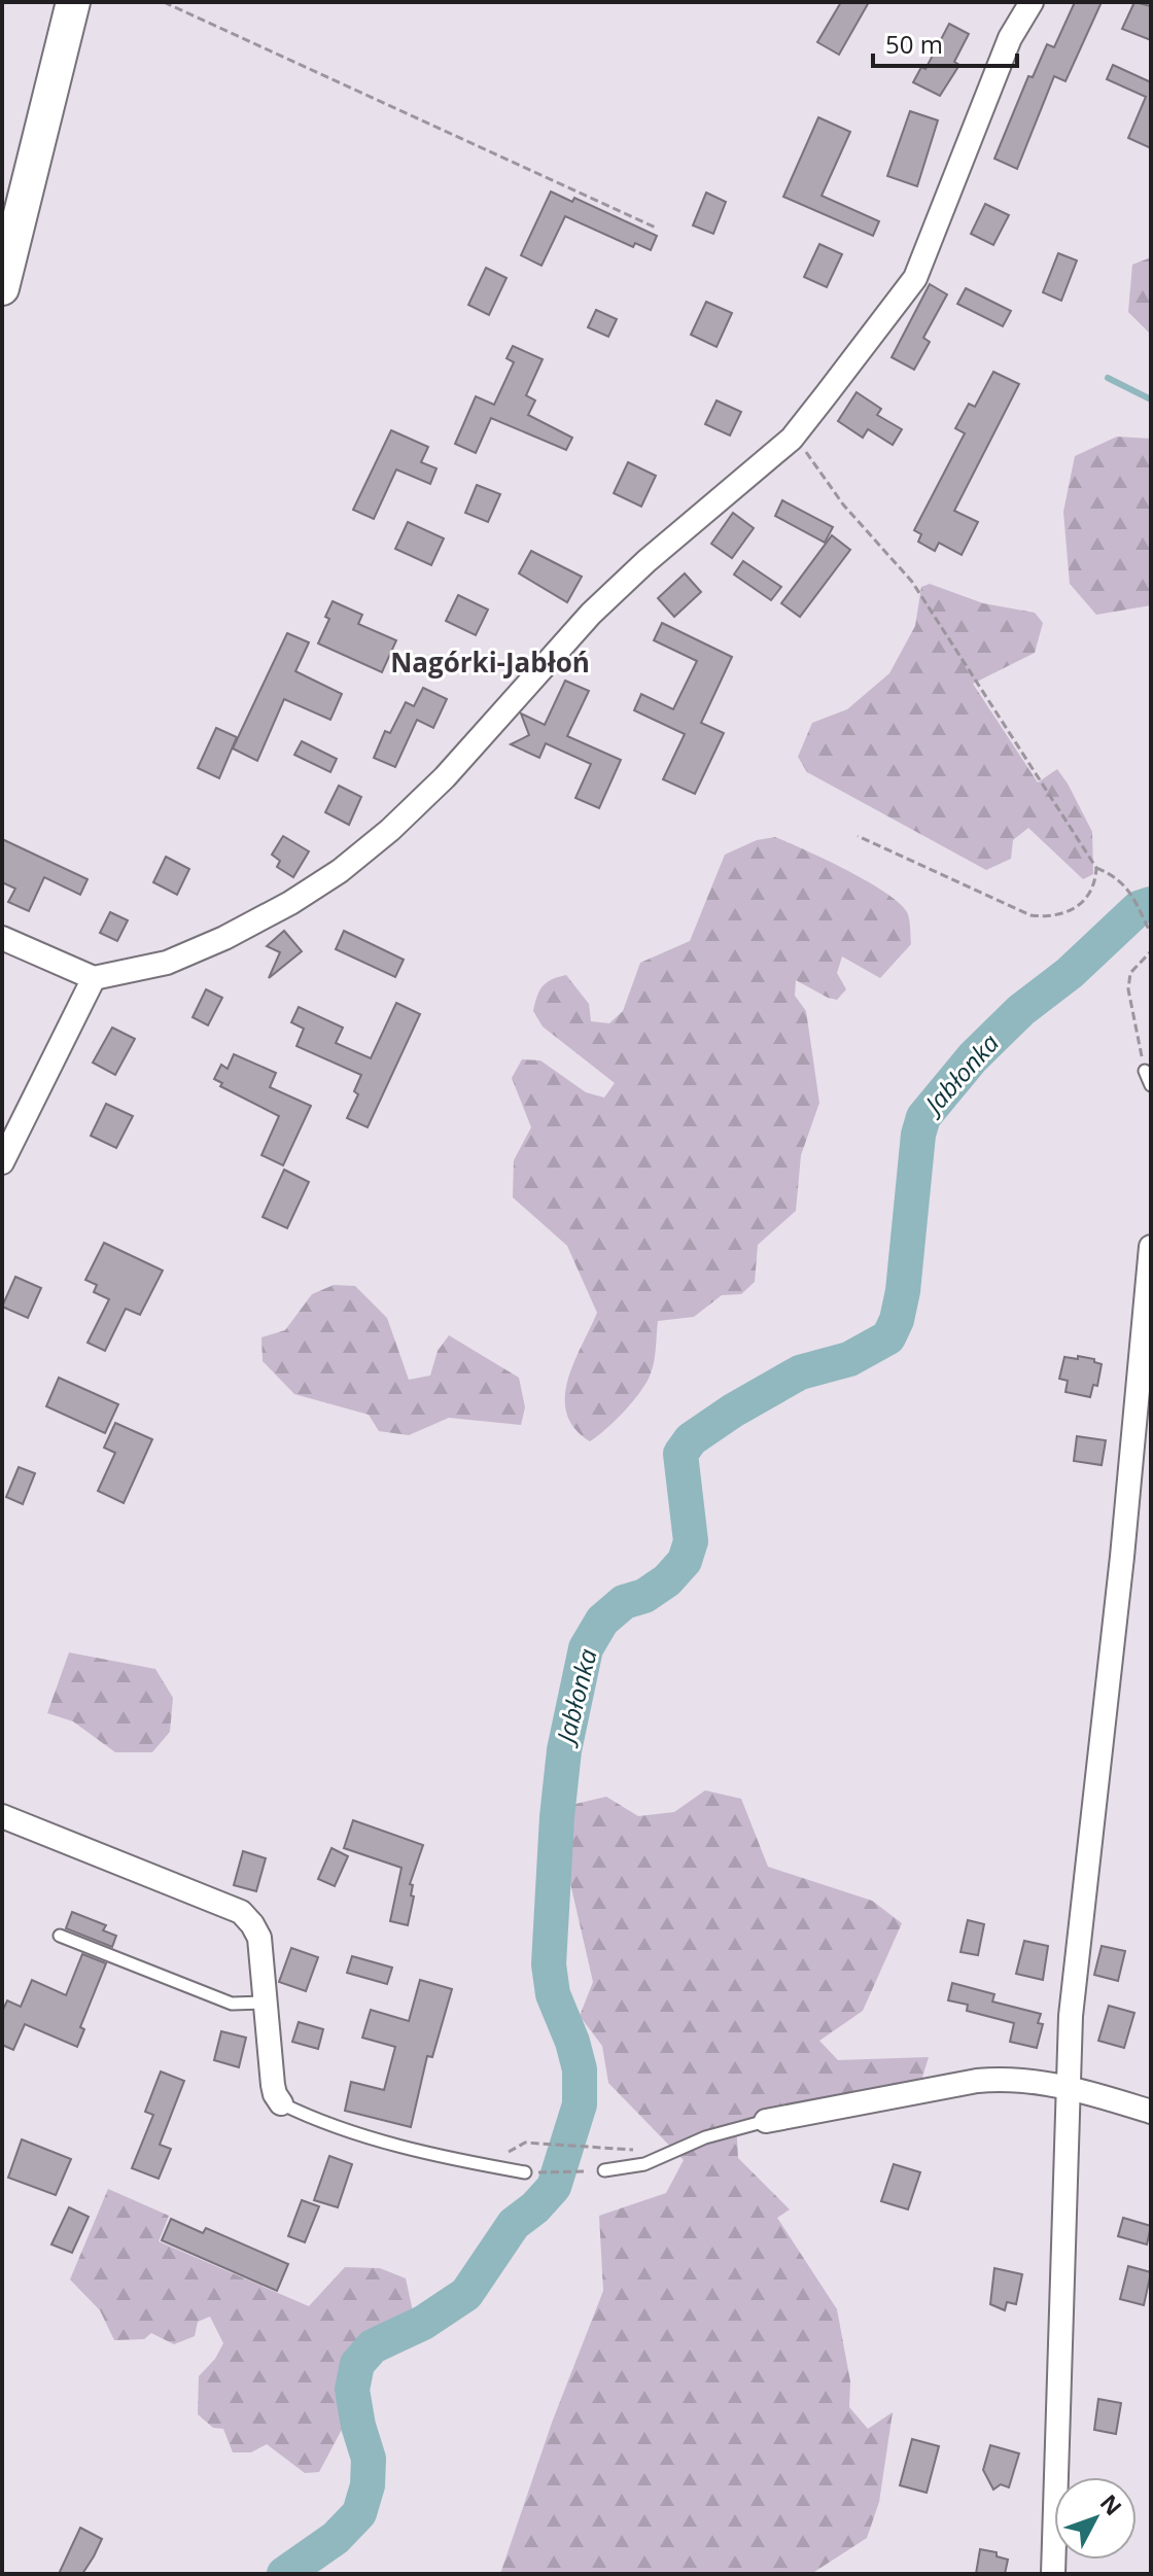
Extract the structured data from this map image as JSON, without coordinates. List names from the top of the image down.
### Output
{
  "districts": ["Nagórki-Jabłoń"],
  "water": ["Jabłonka"],
  "scale_bar": "50 m",
  "north": "top right"
}
